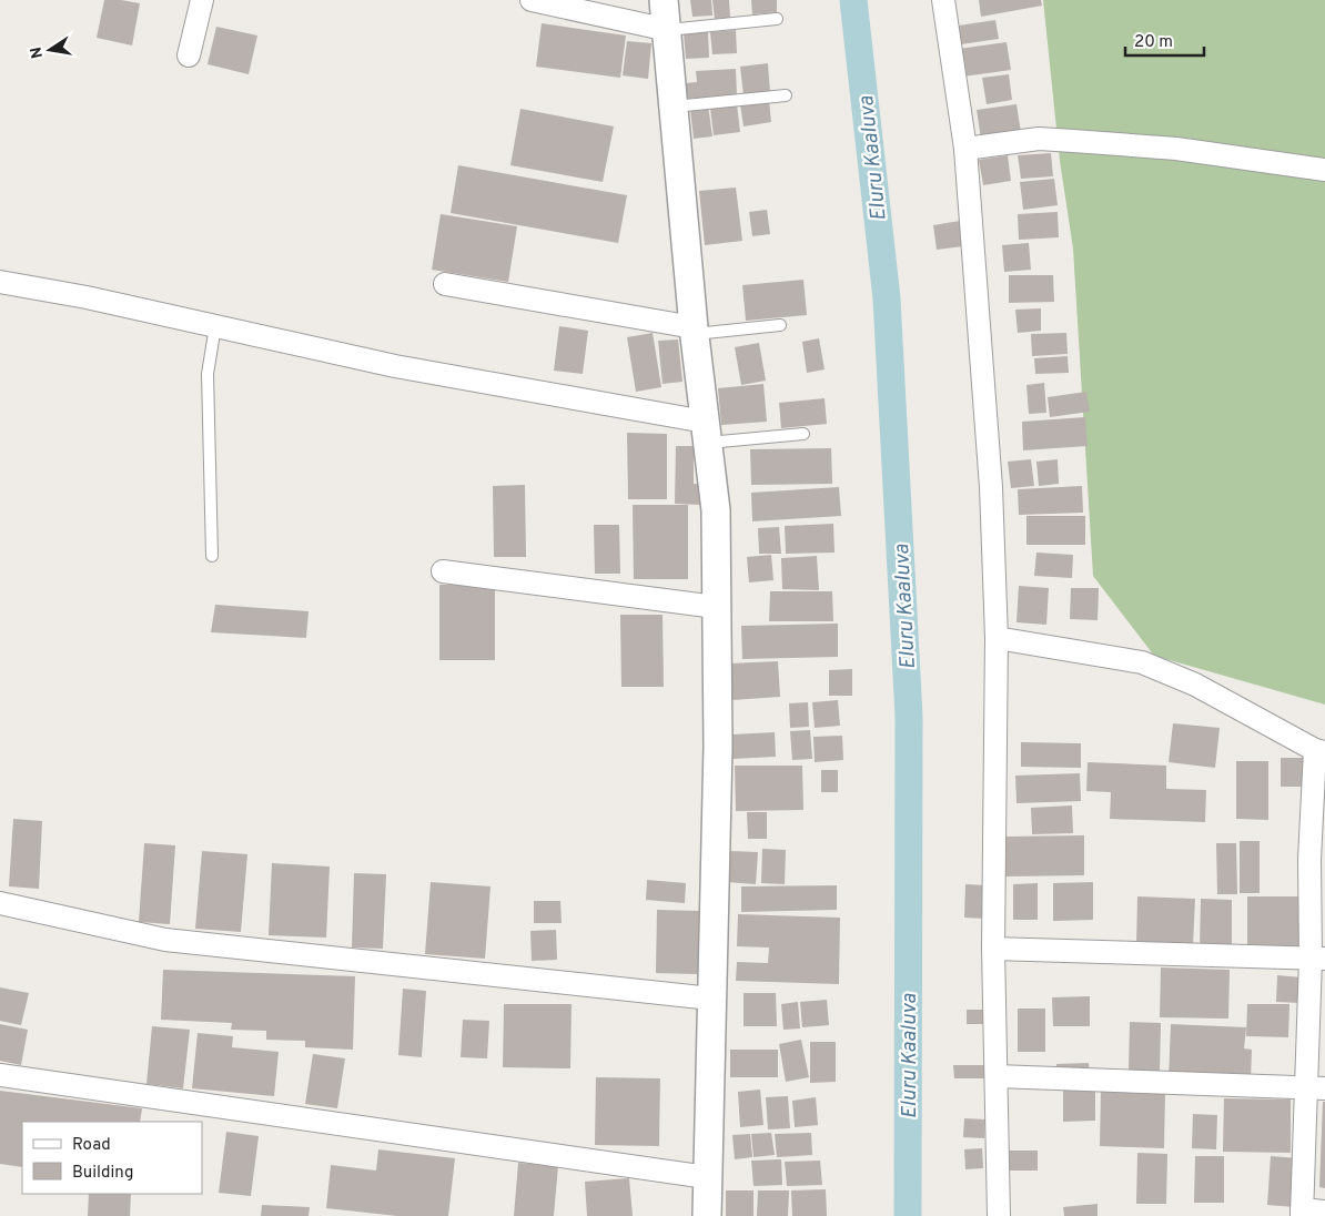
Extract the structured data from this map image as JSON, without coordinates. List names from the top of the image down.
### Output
{
  "water": ["Eluru Kaaluva"],
  "legend": ["Road", "Building"],
  "scale_bar": "20 m",
  "north": "left"
}
